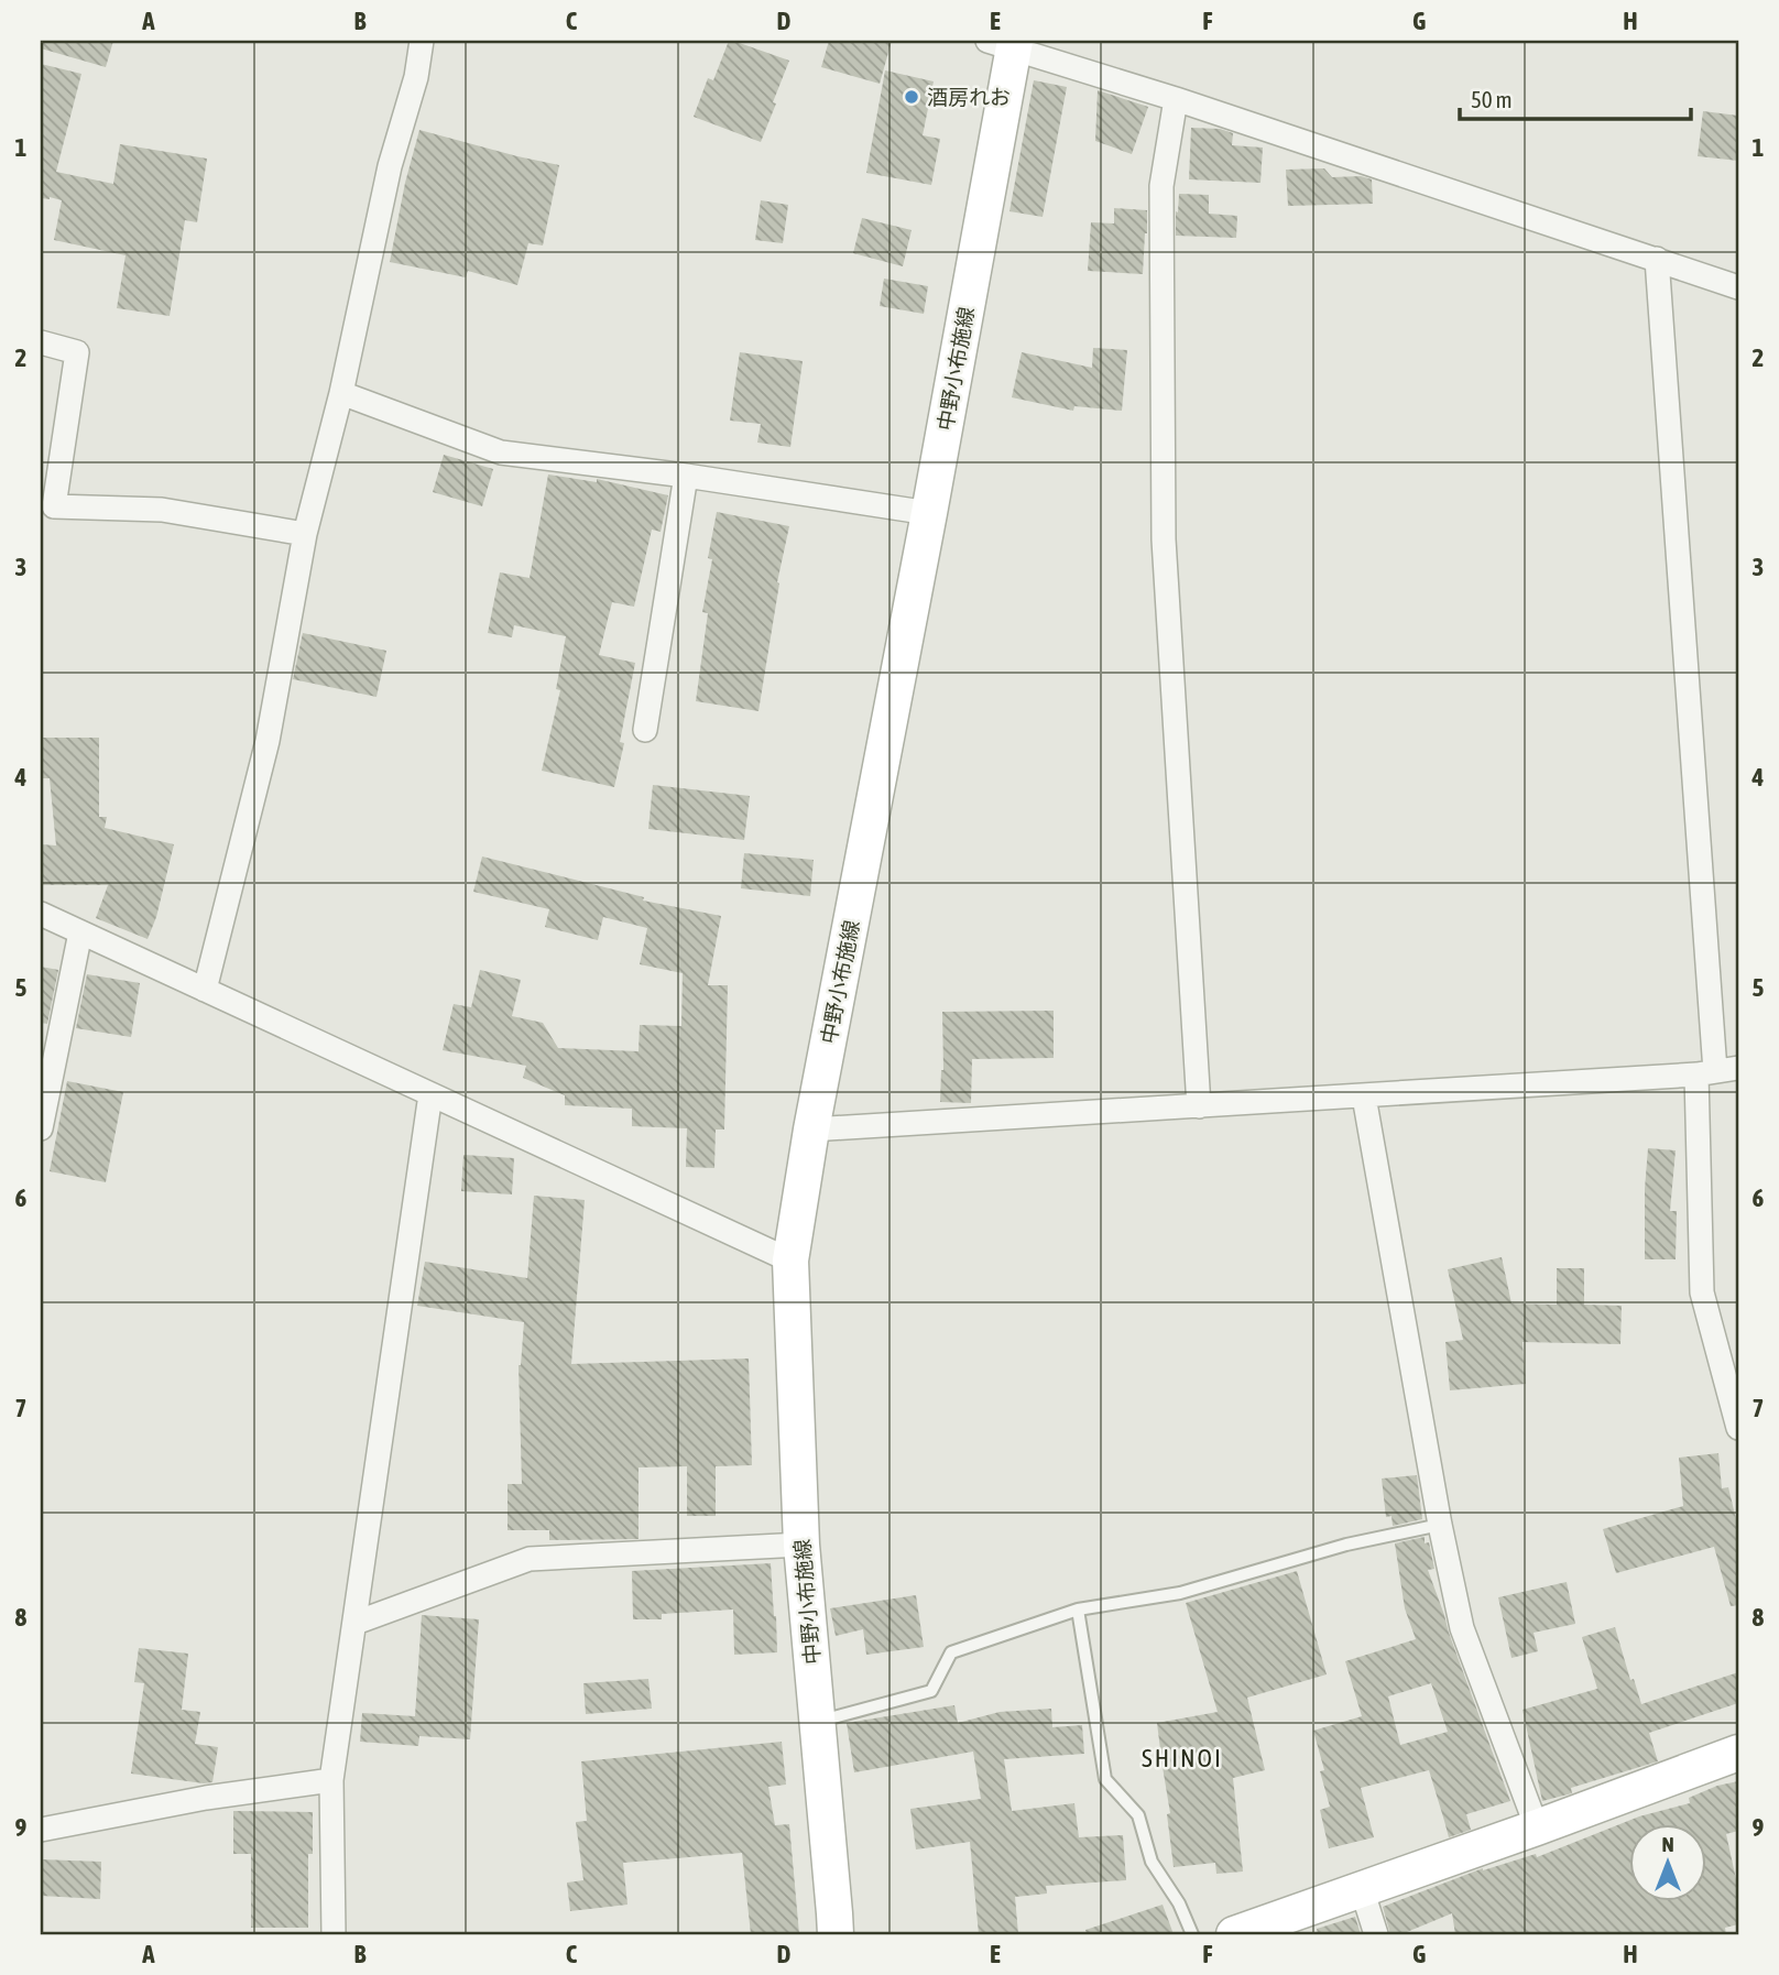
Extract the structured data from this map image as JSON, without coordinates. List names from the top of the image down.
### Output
{
  "streets": {
    "main road": ["中野小布施線"]
  },
  "districts": ["SHINOI"],
  "places": ["酒房れお"],
  "scale_bar": "50 m",
  "north": "top",
  "grid": {
    "columns": [
      "A",
      "B",
      "C",
      "D",
      "E",
      "F",
      "G",
      "H"
    ],
    "rows": [
      "1",
      "2",
      "3",
      "4",
      "5",
      "6",
      "7",
      "8",
      "9"
    ]
  }
}
